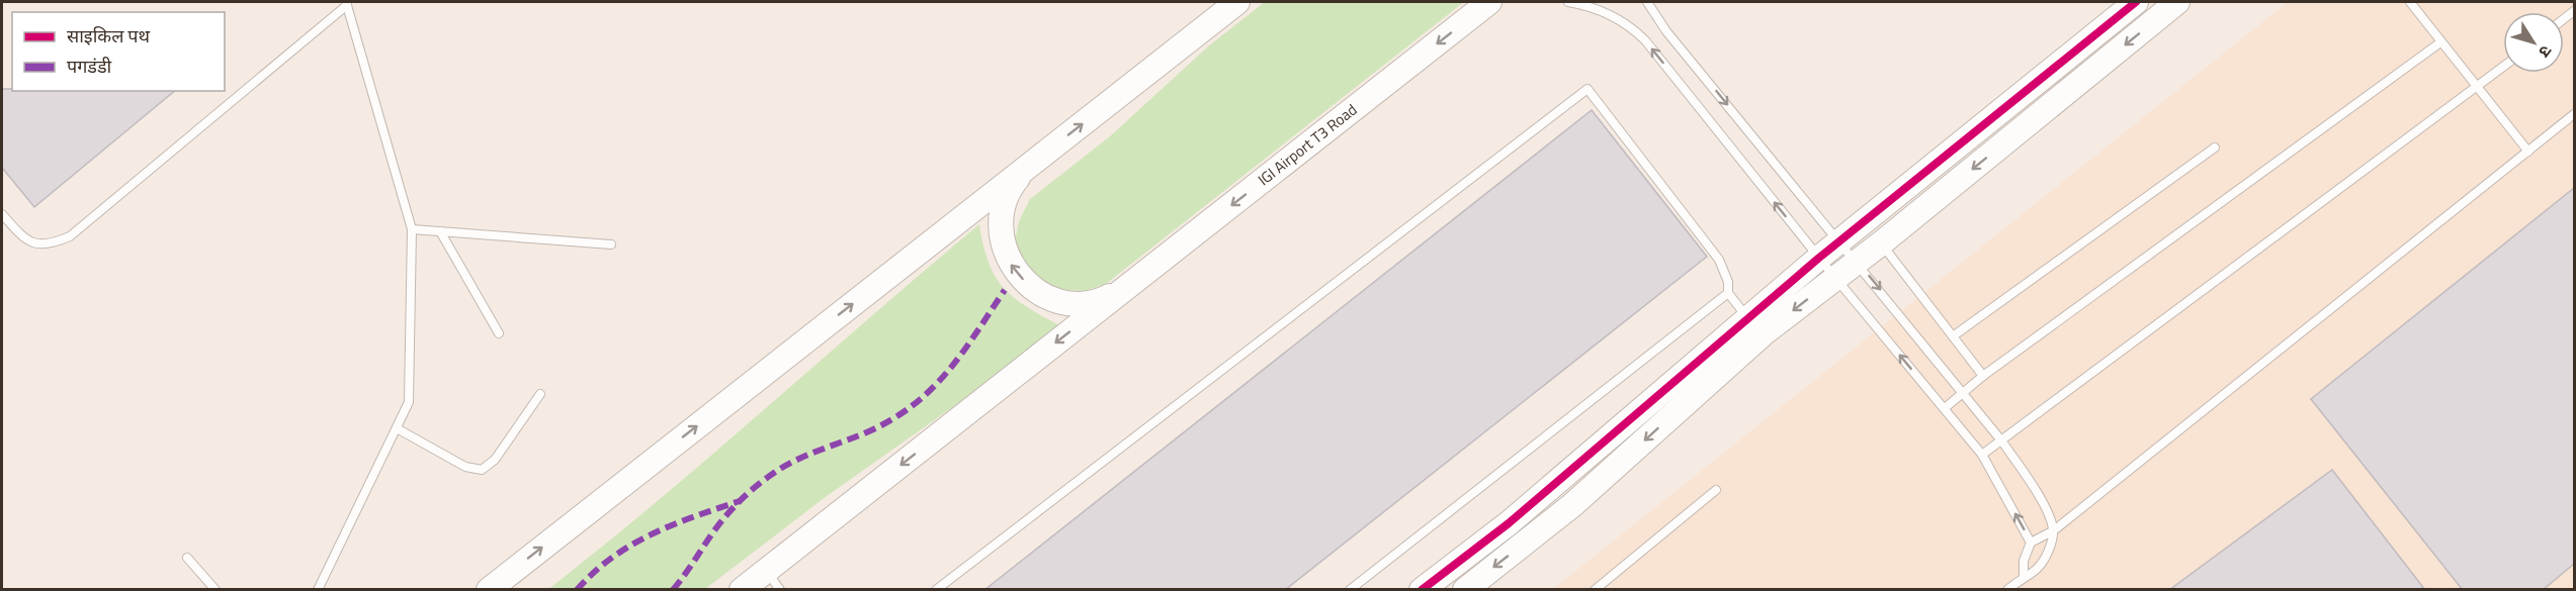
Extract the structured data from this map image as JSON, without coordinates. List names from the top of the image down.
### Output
{
  "streets": {
    "main road": ["IGI Airport T3 Road"]
  },
  "legend": ["साइकिल पथ", "पगडंडी"],
  "north": "bottom right"
}
